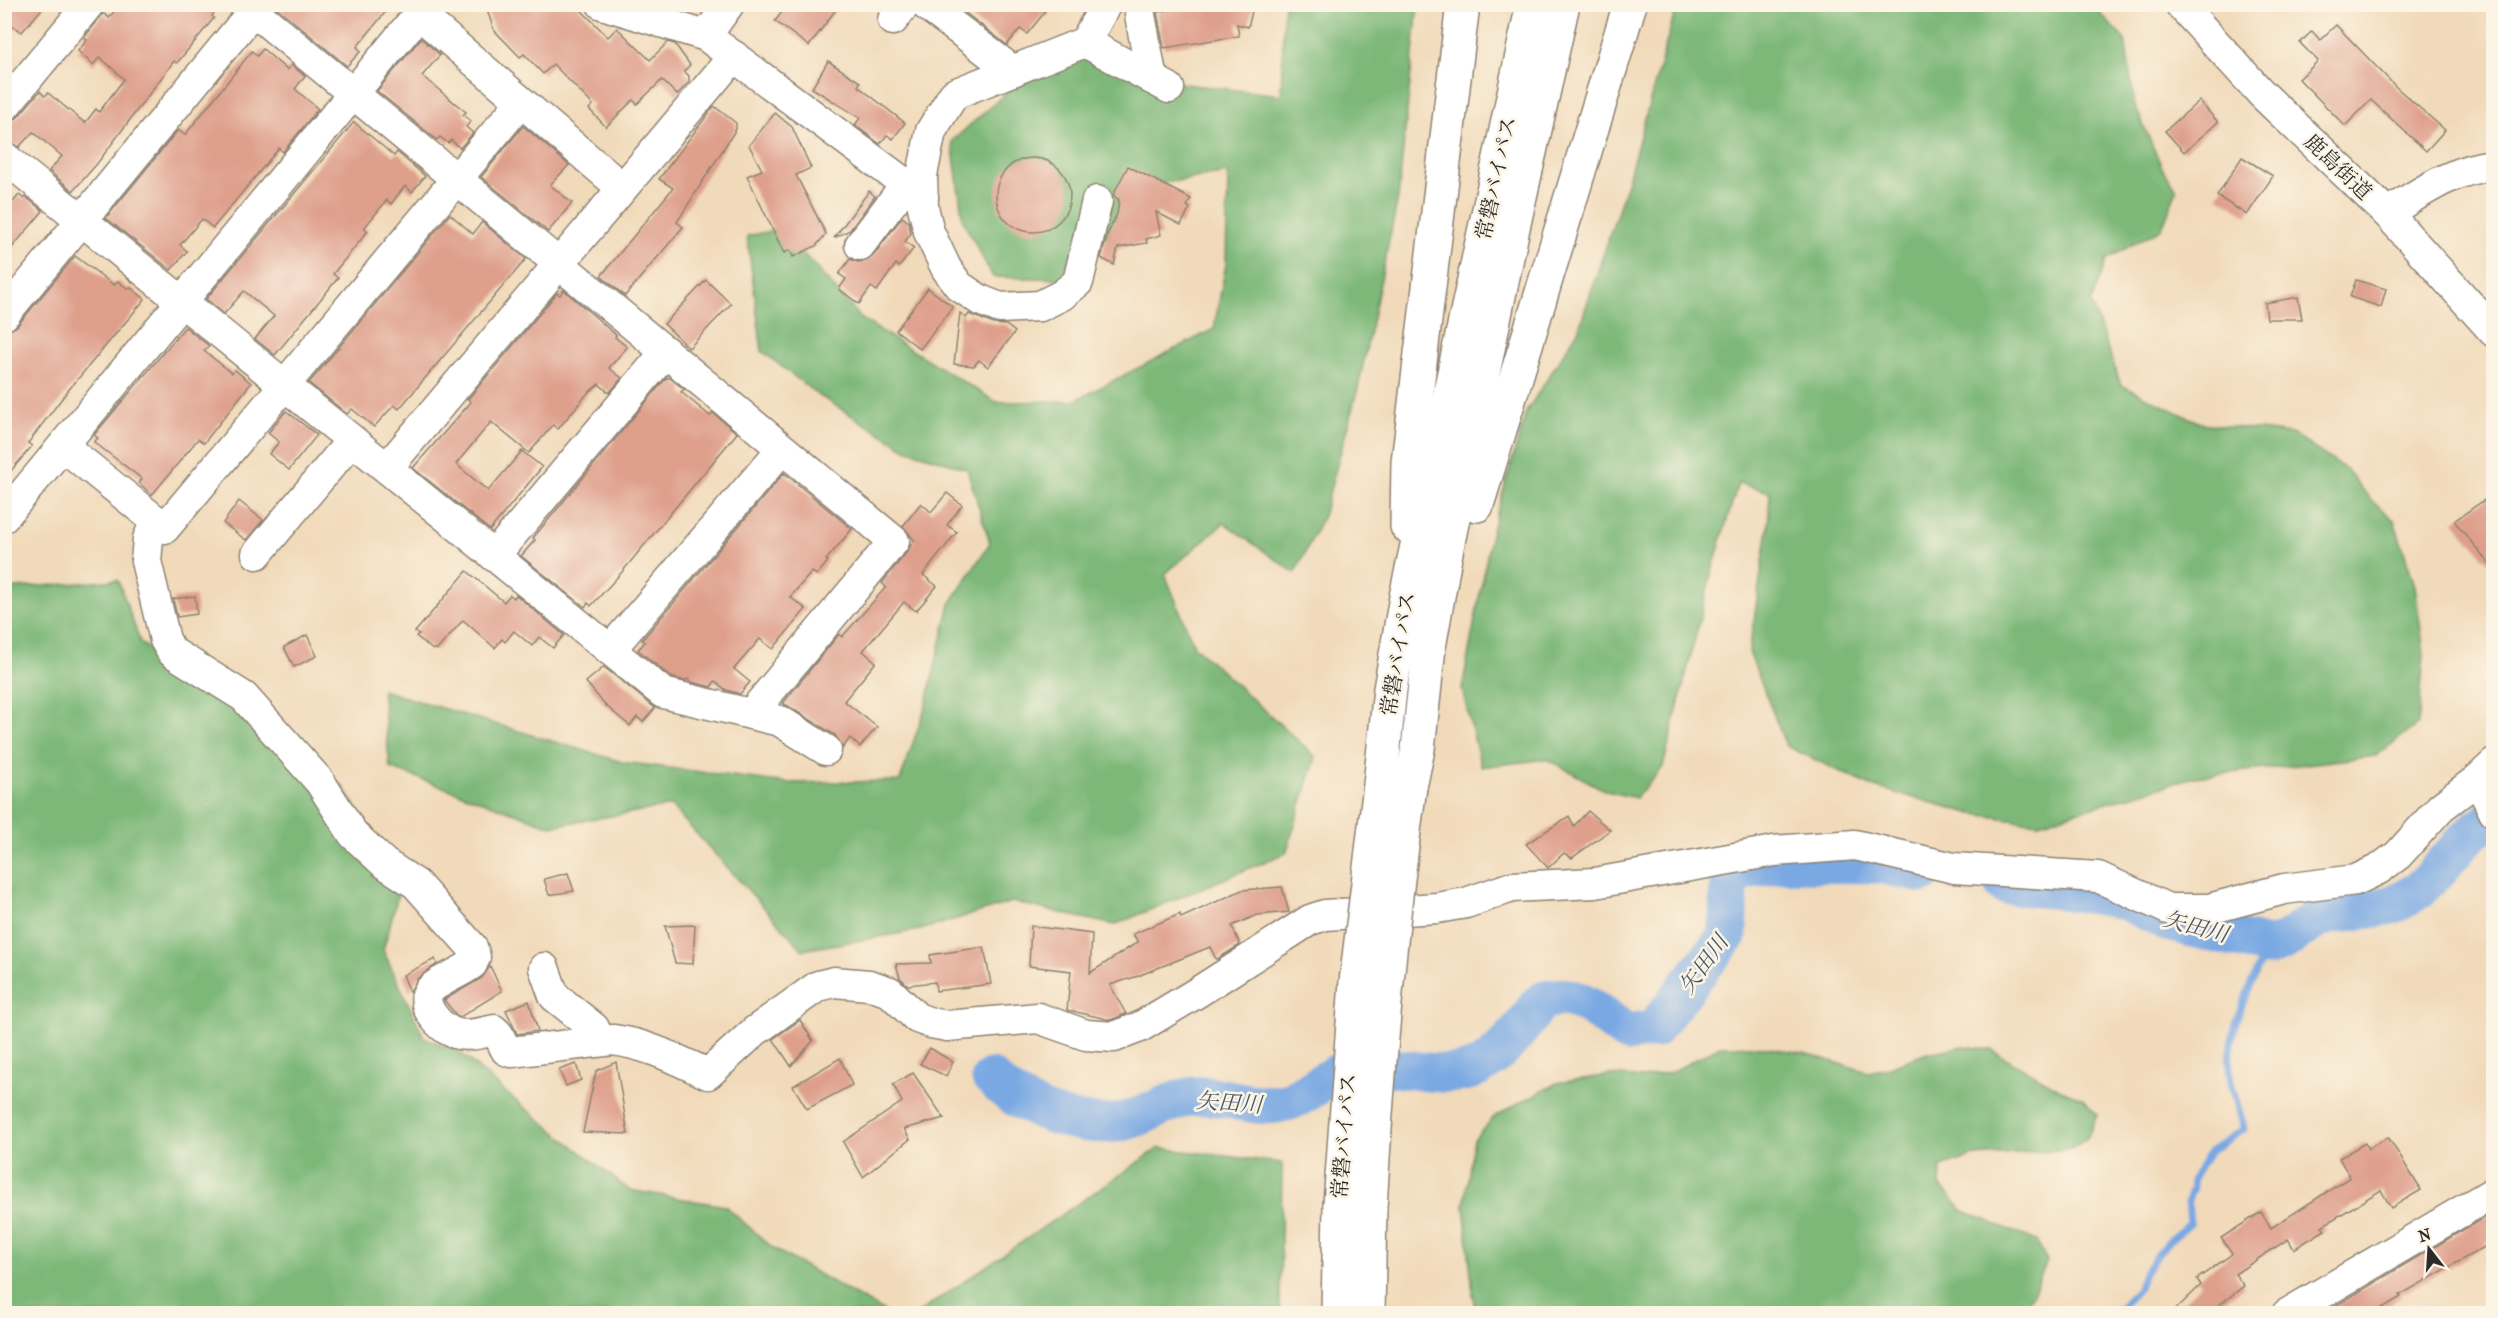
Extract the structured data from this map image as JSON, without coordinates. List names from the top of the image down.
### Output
{
  "streets": {
    "highway": ["常磐バイパス"],
    "street": ["鹿島街道"]
  },
  "water": ["矢田川"],
  "north": "top"
}
